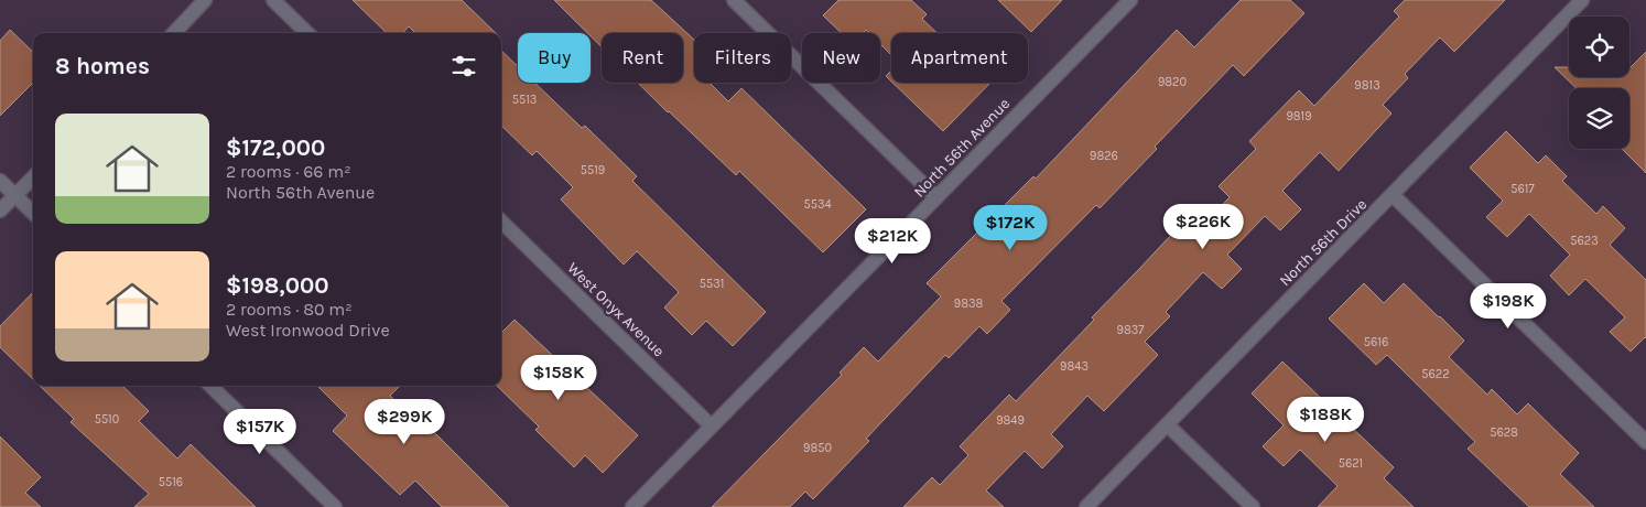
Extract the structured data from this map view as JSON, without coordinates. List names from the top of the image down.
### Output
{
  "streets": {
    "street": ["North 56th Avenue", "North 56th Drive", "West Onyx Avenue"]
  },
  "crossings": [
    ["North 56th Avenue", "West Onyx Avenue"]
  ],
  "house_numbers": [
    "9820",
    "9813",
    "5513",
    "9819",
    "9826",
    "5519",
    "5617",
    "5534",
    "5623",
    "5531",
    "9838",
    "9837",
    "5616",
    "9843",
    "5622",
    "5510",
    "9849",
    "5628",
    "9850",
    "5621",
    "5516"
  ],
  "page": {
    "chip": [
      "Buy",
      "Rent",
      "Filters",
      "New",
      "Apartment"
    ],
    "heading": "8 homes",
    "list": [
      {
        "name": "$172,000",
        "note": "2 rooms · 66 m² · North 56th Avenue"
      },
      {
        "name": "$198,000",
        "note": "2 rooms · 80 m² · West Ironwood Drive"
      }
    ],
    "price": [
      "$226K",
      "$172K",
      "$212K",
      "$198K",
      "$158K",
      "$188K",
      "$299K",
      "$157K"
    ]
  }
}
